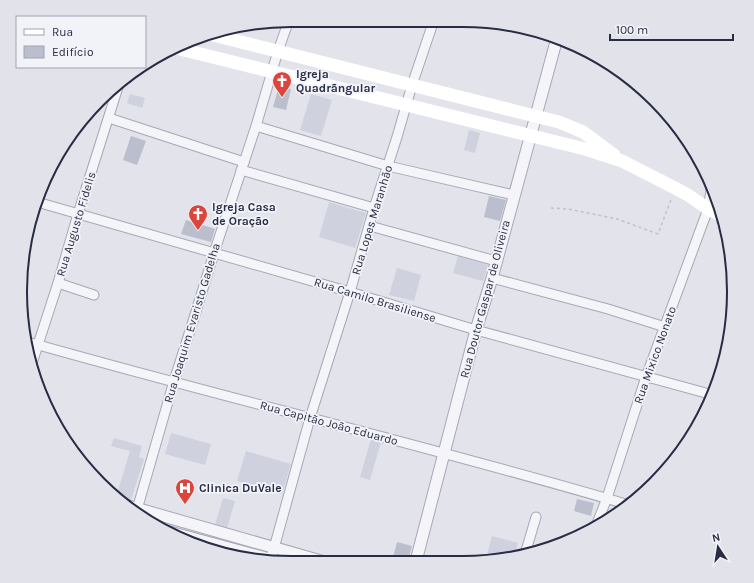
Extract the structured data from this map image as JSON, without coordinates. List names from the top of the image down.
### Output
{
  "streets": {
    "street": [
      "Rua Lopes Maranhão",
      "Rua Augusto Fidelis",
      "Rua Doutor Gaspar de Oliveira",
      "Rua Camilo Brasiliense",
      "Rua Joaquim Evaristo Gadelha",
      "Rua Mixico Nonato",
      "Rua Capitão João Eduardo"
    ]
  },
  "crossings": [
    ["Rua Lopes Maranhão", "Rua Camilo Brasiliense"],
    ["Rua Lopes Maranhão", "Rua Capitão João Eduardo"],
    ["Rua Augusto Fidelis", "Rua Camilo Brasiliense"],
    ["Rua Augusto Fidelis", "Rua Capitão João Eduardo"],
    ["Rua Doutor Gaspar de Oliveira", "Rua Camilo Brasiliense"],
    ["Rua Doutor Gaspar de Oliveira", "Rua Capitão João Eduardo"],
    ["Rua Camilo Brasiliense", "Rua Joaquim Evaristo Gadelha"],
    ["Rua Camilo Brasiliense", "Rua Mixico Nonato"],
    ["Rua Joaquim Evaristo Gadelha", "Rua Capitão João Eduardo"],
    ["Rua Mixico Nonato", "Rua Capitão João Eduardo"]
  ],
  "places": {
    "church": ["Igreja Quadrãngular", "Igreja Casa de Oração"],
    "hospital": ["Clinica DuVale"]
  },
  "legend": ["Rua", "Edifício"],
  "scale_bar": "100 m",
  "north": "top"
}
